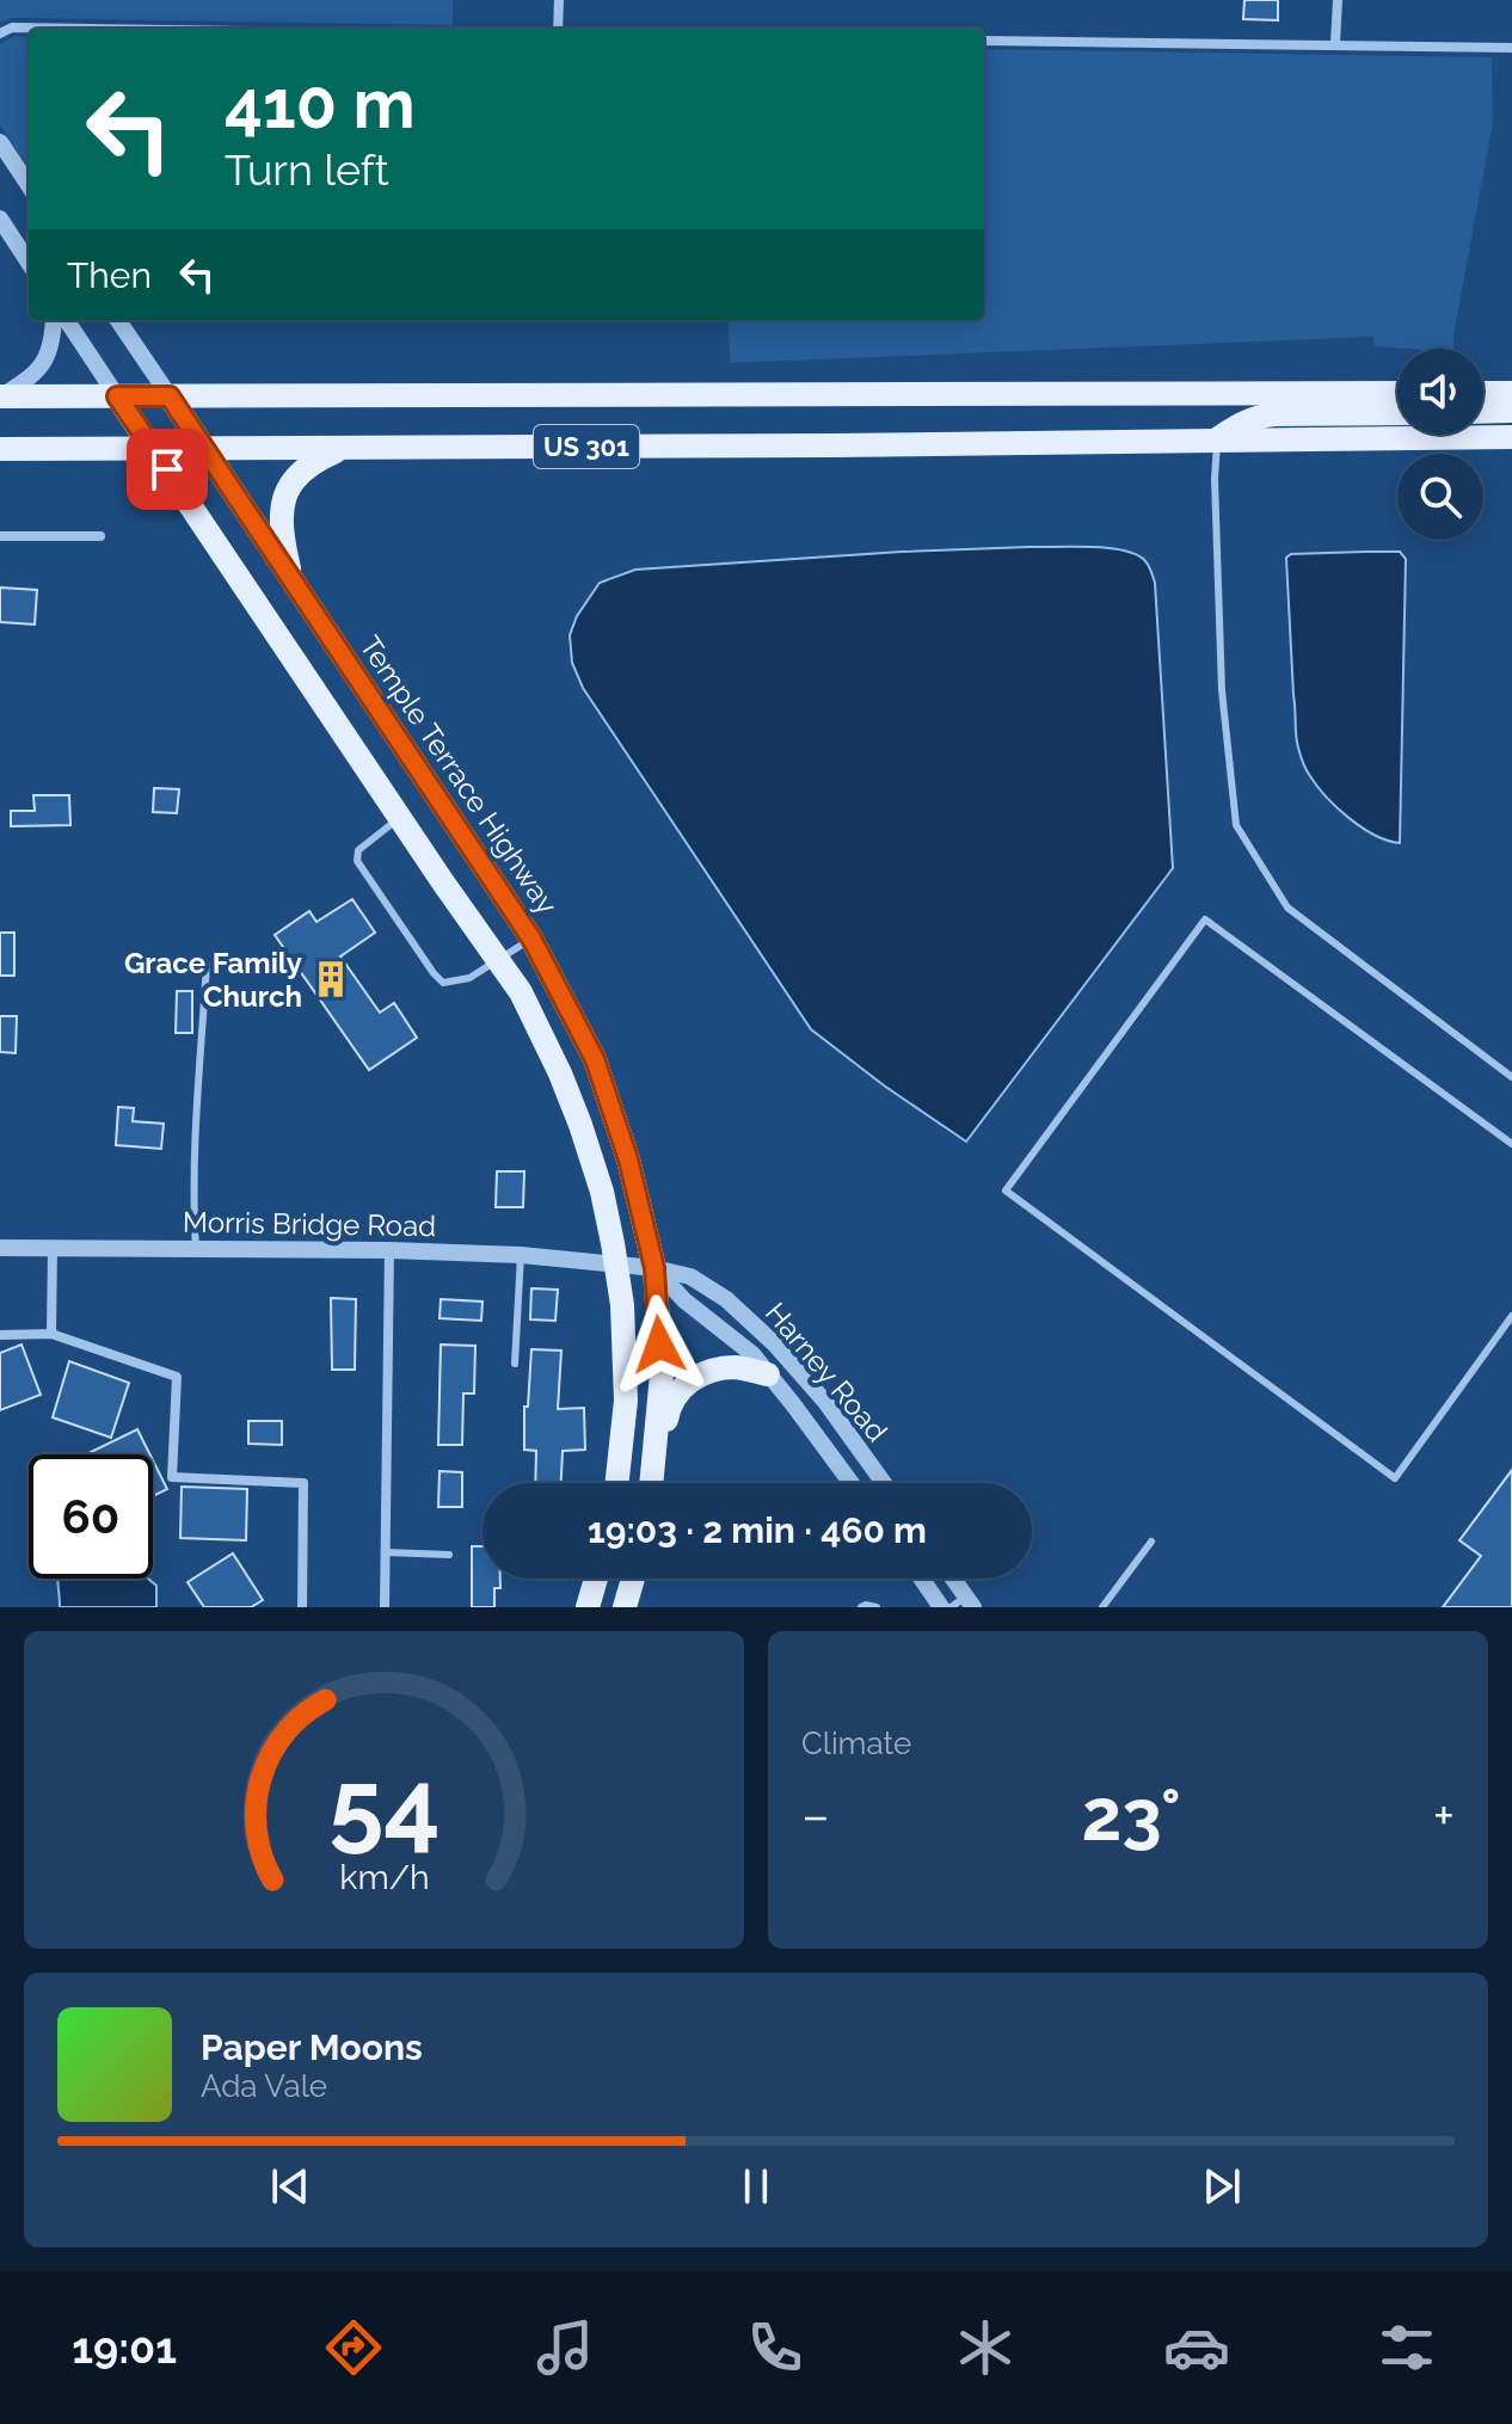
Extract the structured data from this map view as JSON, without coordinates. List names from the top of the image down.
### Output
{
  "streets": {
    "main road": ["US 301", "Temple Terrace Highway"],
    "street": ["Morris Bridge Road", "Harney Road"]
  },
  "crossings": [
    ["US 301", "Temple Terrace Highway"],
    ["Temple Terrace Highway", "Harney Road"],
    ["Morris Bridge Road", "Harney Road"]
  ],
  "places": {
    "building": ["Grace Family Church"]
  },
  "page": {
    "turn": ["410 m", "Turn left"],
    "then": "Then",
    "limit": "60",
    "trip": "19:03 · 2 min · 460 m",
    "tile": "Climate",
    "heat": ["−", "23°", "+"],
    "song": ["Paper Moons", "Ada Vale"],
    "tabs": "19:01",
    "gauge": ["54", "km/h"]
  }
}
